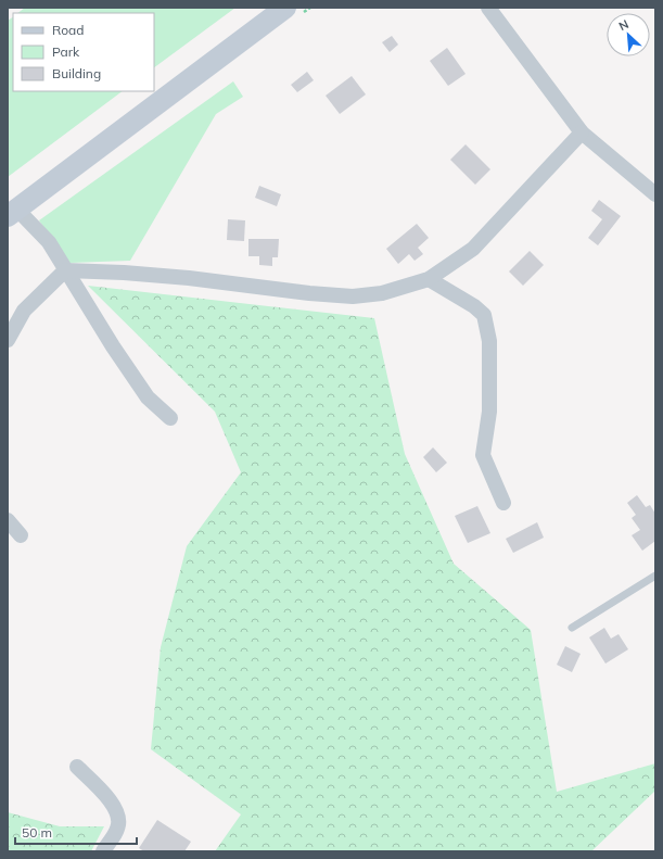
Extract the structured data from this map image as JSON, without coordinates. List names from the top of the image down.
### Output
{
  "legend": ["Road", "Park", "Building"],
  "scale_bar": "50 m",
  "north": "top left"
}
